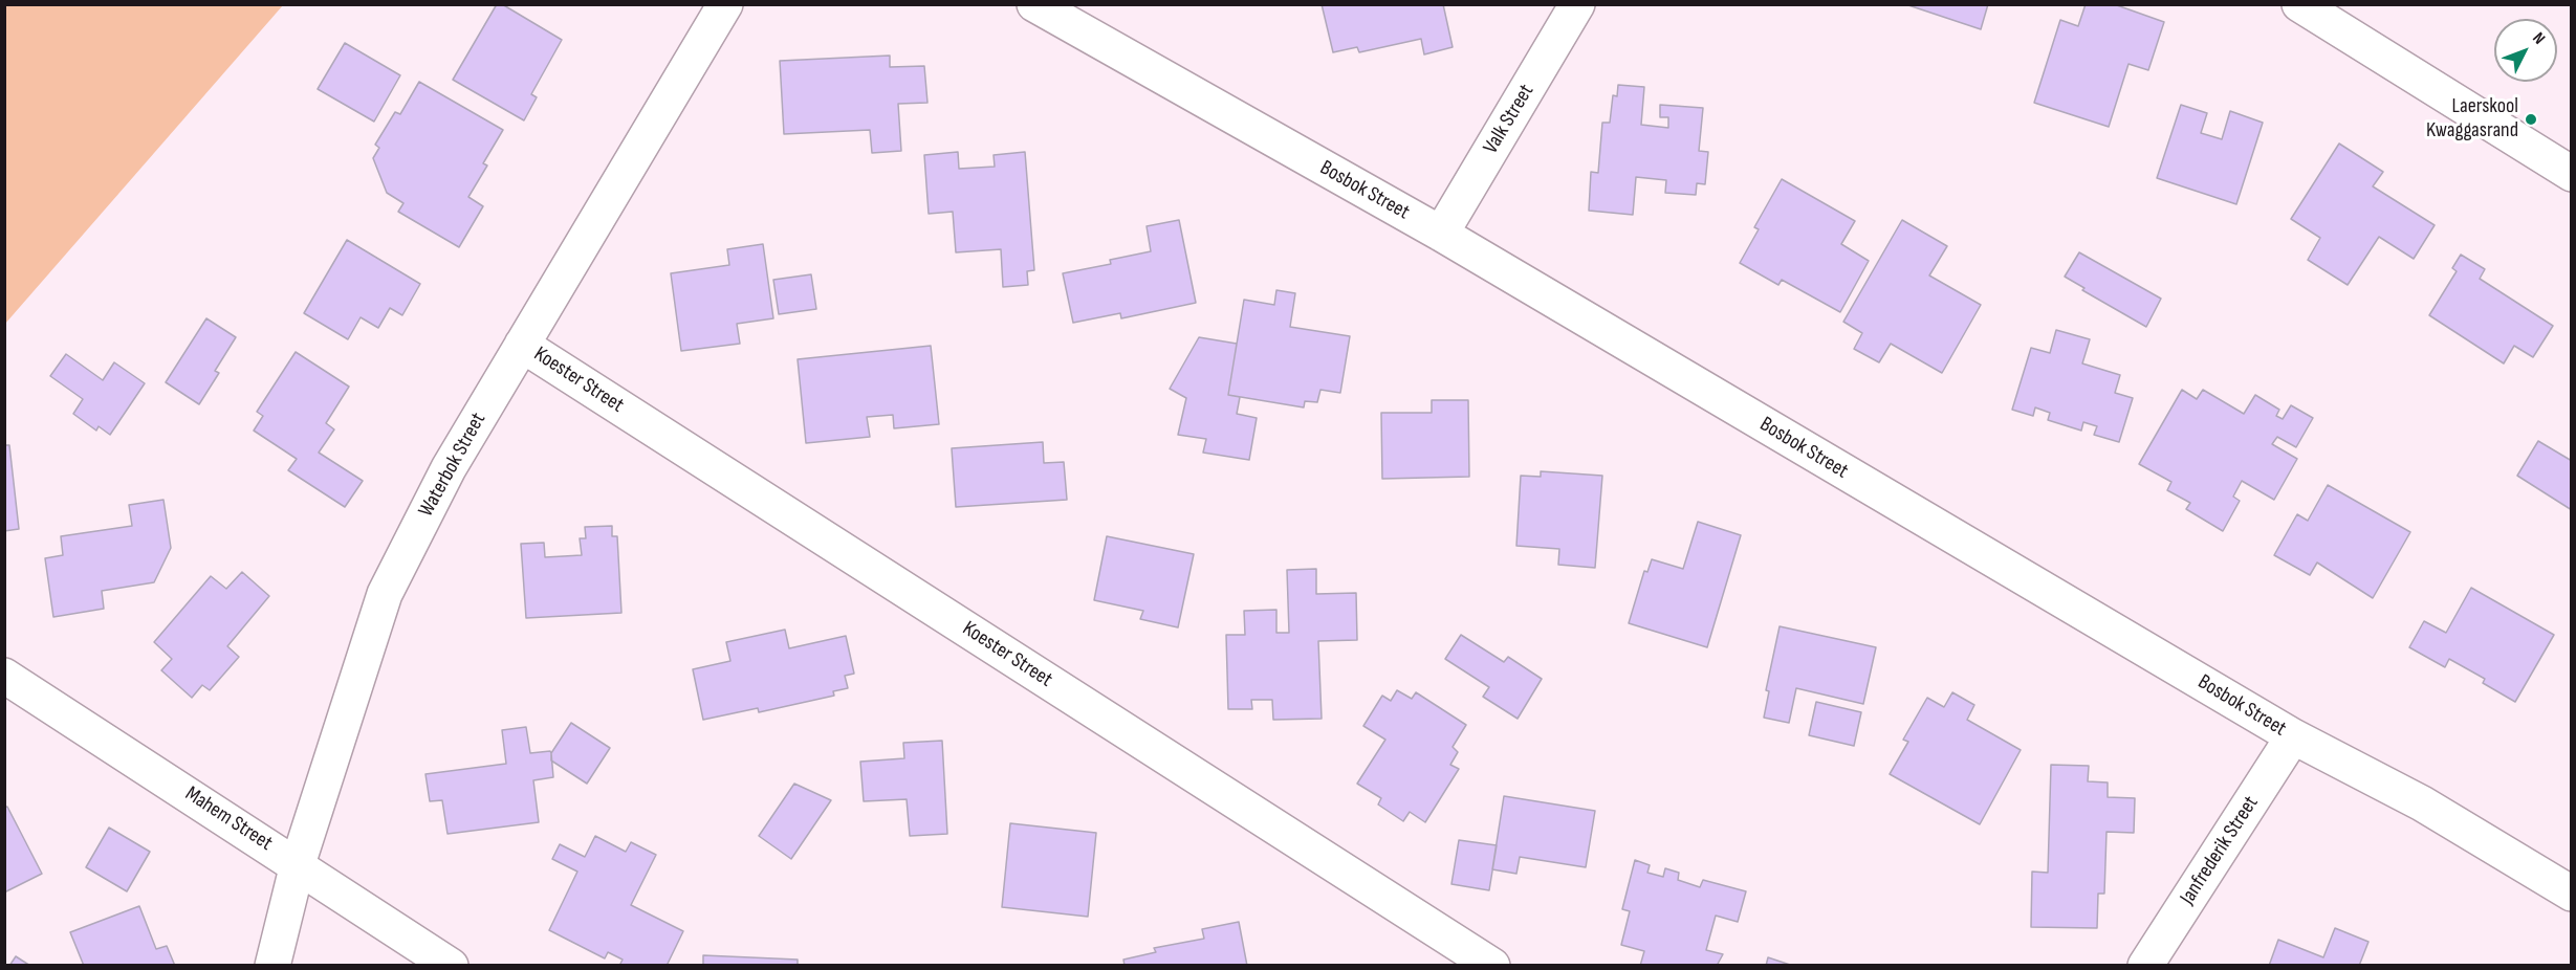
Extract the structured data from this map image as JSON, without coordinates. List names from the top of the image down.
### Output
{
  "streets": {
    "street": [
      "Valk Street",
      "Bosbok Street",
      "Koester Street",
      "Waterbok Street",
      "Mahem Street",
      "Janfrederik Street"
    ]
  },
  "crossings": [
    ["Valk Street", "Bosbok Street"],
    ["Bosbok Street", "Janfrederik Street"],
    ["Koester Street", "Waterbok Street"],
    ["Waterbok Street", "Mahem Street"]
  ],
  "places": ["Laerskool Kwaggasrand"],
  "north": "top right"
}
